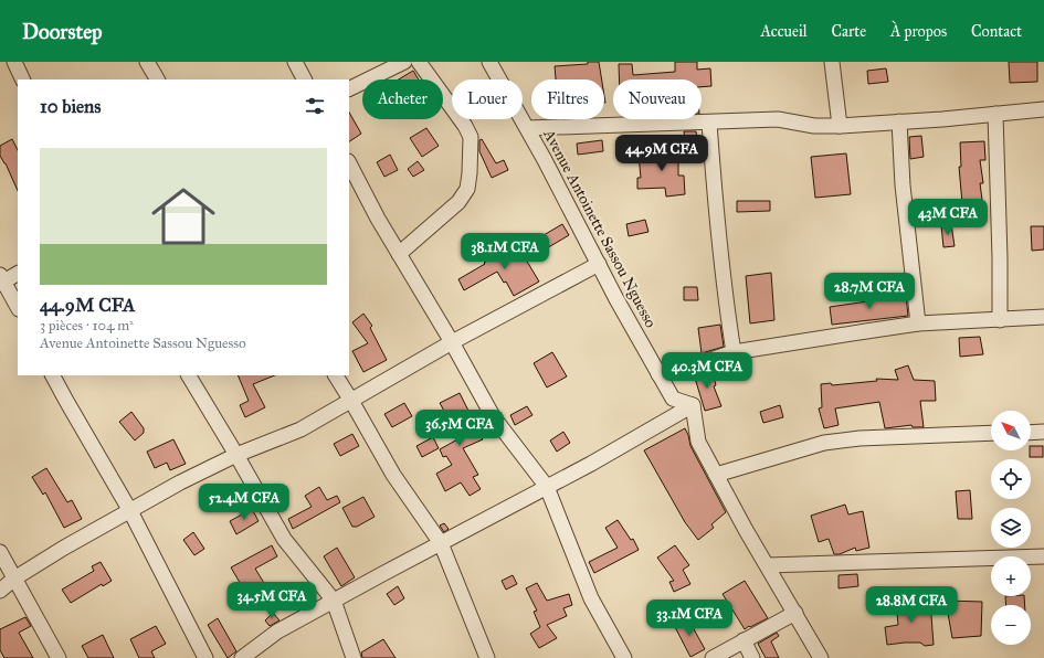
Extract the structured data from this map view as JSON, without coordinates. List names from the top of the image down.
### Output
{
  "streets": {
    "street": ["Avenue Antoinette Sassou Nguesso"]
  },
  "north": "top left",
  "page": {
    "header": "Doorstep",
    "nav": [
      "Accueil",
      "Carte",
      "À propos",
      "Contact"
    ],
    "chip": [
      "Acheter",
      "Louer",
      "Filtres",
      "Nouveau"
    ],
    "heading": "10 biens",
    "list": [
      {
        "name": "44.9M CFA",
        "note": "3 pièces · 104 m² · Avenue Antoinette Sassou Nguesso"
      }
    ],
    "price": [
      "44.9M CFA",
      "43M CFA",
      "38.1M CFA",
      "28.7M CFA",
      "40.3M CFA",
      "36.5M CFA",
      "52.4M CFA",
      "34.5M CFA",
      "28.8M CFA",
      "33.1M CFA"
    ],
    "map_buttons": ["+", "−"]
  }
}
